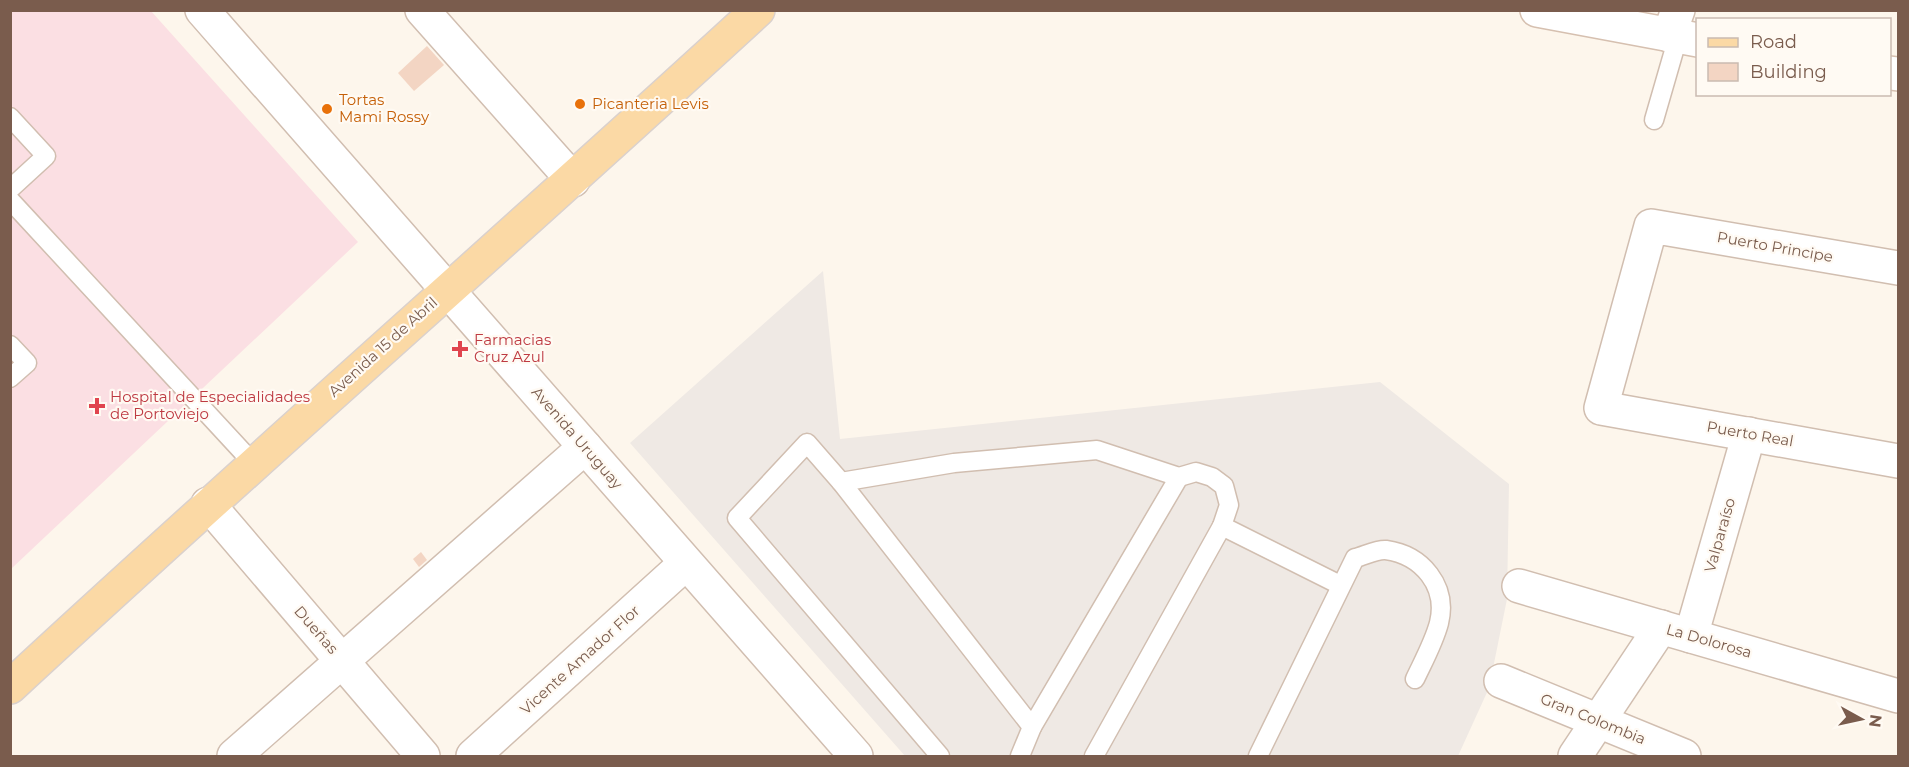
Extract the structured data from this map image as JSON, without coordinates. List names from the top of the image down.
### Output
{
  "streets": {
    "main road": ["Avenida 15 de Abril"],
    "street": [
      "Puerto Principe",
      "Puerto Real",
      "Avenida Uruguay",
      "Valparaíso",
      "Dueñas",
      "La Dolorosa",
      "Vicente Amador Flor",
      "Gran Colombia"
    ]
  },
  "crossings": [
    ["Puerto Principe", "Puerto Real"],
    ["Avenida 15 de Abril", "Avenida Uruguay"],
    ["Avenida 15 de Abril", "Dueñas"],
    ["Puerto Real", "Valparaíso"],
    ["Avenida Uruguay", "Vicente Amador Flor"],
    ["Valparaíso", "La Dolorosa"],
    ["Valparaíso", "Gran Colombia"]
  ],
  "places": {
    "other": ["Picanteria Levis", "Tortas Mami Rossy"],
    "health": ["Farmacias Cruz Azul", "Hospital de Especialidades de Portoviejo"]
  },
  "legend": ["Road", "Building"],
  "north": "right"
}
